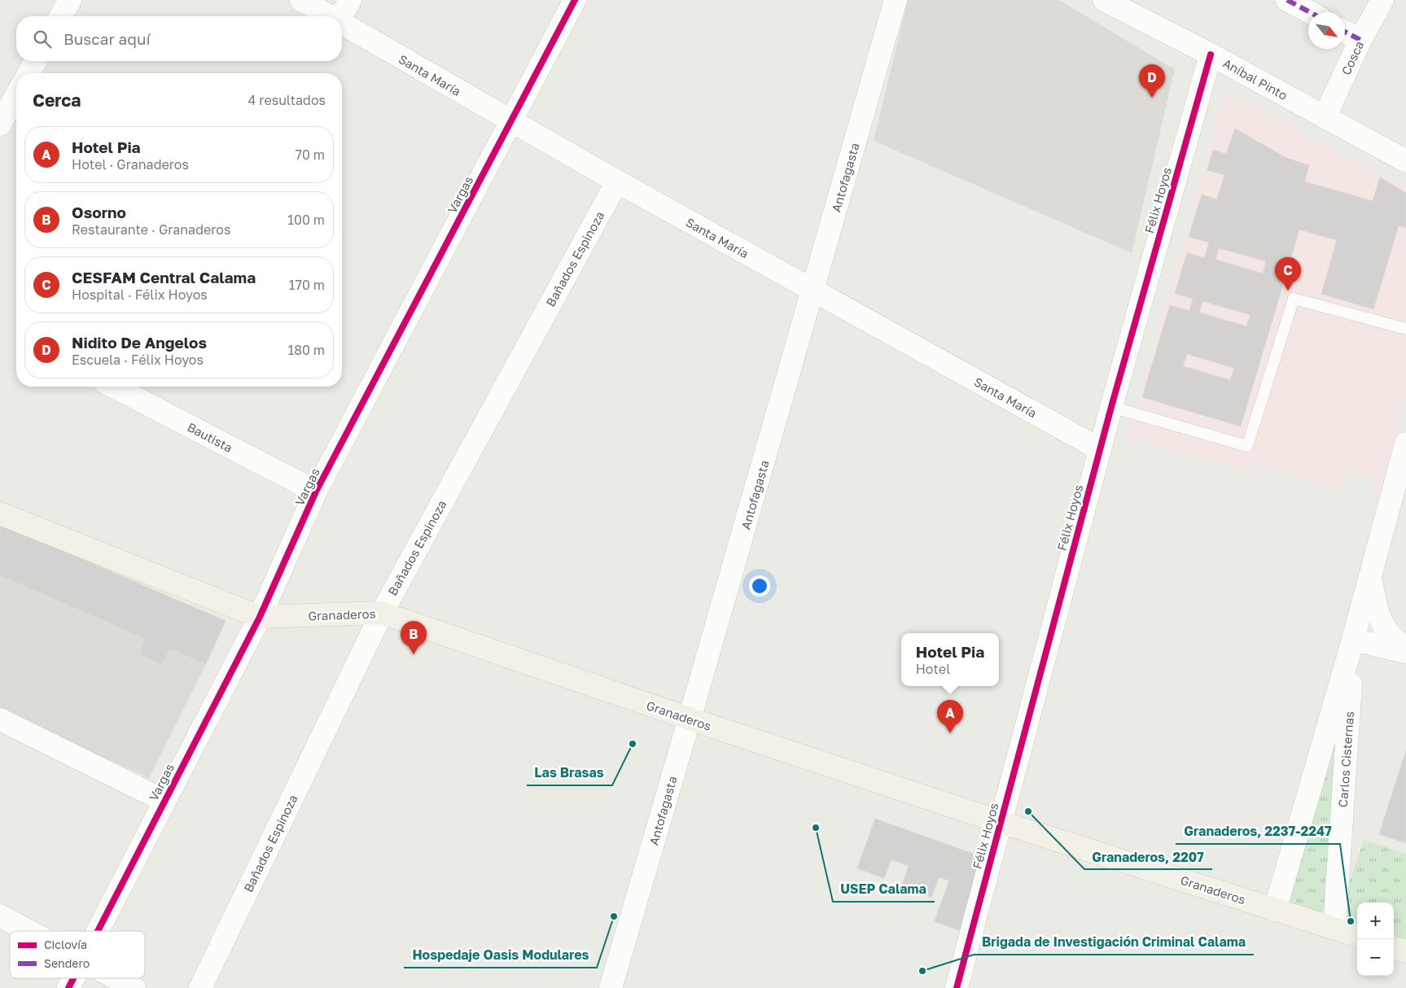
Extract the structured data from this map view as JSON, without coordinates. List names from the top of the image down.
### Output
{
  "streets": {
    "main road": ["Granaderos"],
    "street": [
      "Cosca",
      "Santa María",
      "Aníbal Pinto",
      "Antofagasta",
      "Vargas",
      "Félix Hoyos",
      "Bañados Espinoza",
      "Bautista",
      "Carlos Cisternas"
    ]
  },
  "crossings": [
    ["Cosca", "Aníbal Pinto"],
    ["Santa María", "Antofagasta"],
    ["Santa María", "Vargas"],
    ["Santa María", "Félix Hoyos"],
    ["Santa María", "Bañados Espinoza"],
    ["Aníbal Pinto", "Félix Hoyos"],
    ["Antofagasta", "Granaderos"],
    ["Vargas", "Bautista"],
    ["Vargas", "Granaderos"],
    ["Félix Hoyos", "Granaderos"],
    ["Bañados Espinoza", "Granaderos"],
    ["Granaderos", "Carlos Cisternas"]
  ],
  "places": [
    "Las Brasas",
    "Granaderos, 2207",
    "USEP Calama",
    "Hospedaje Oasis Modulares",
    "Granaderos, 2237-2247",
    "Brigada de Investigación Criminal Calama"
  ],
  "legend": ["Ciclovía", "Sendero"],
  "north": "bottom right",
  "page": {
    "search": "Buscar aquí",
    "pins": [
      "D",
      "C",
      "B",
      "A"
    ],
    "heading": ["Cerca", "4 resultados"],
    "list": [
      {
        "mark": "A",
        "name": "Hotel Pia",
        "note": "Hotel · Granaderos",
        "value": "70 m"
      },
      {
        "mark": "B",
        "name": "Osorno",
        "note": "Restaurante · Granaderos",
        "value": "100 m"
      },
      {
        "mark": "C",
        "name": "CESFAM Central Calama",
        "note": "Hospital · Félix Hoyos",
        "value": "170 m"
      },
      {
        "mark": "D",
        "name": "Nidito De Angelos",
        "note": "Escuela · Félix Hoyos",
        "value": "180 m"
      }
    ],
    "popup": ["Hotel Pia", "Hotel"],
    "map_buttons": ["+", "−"]
  }
}
